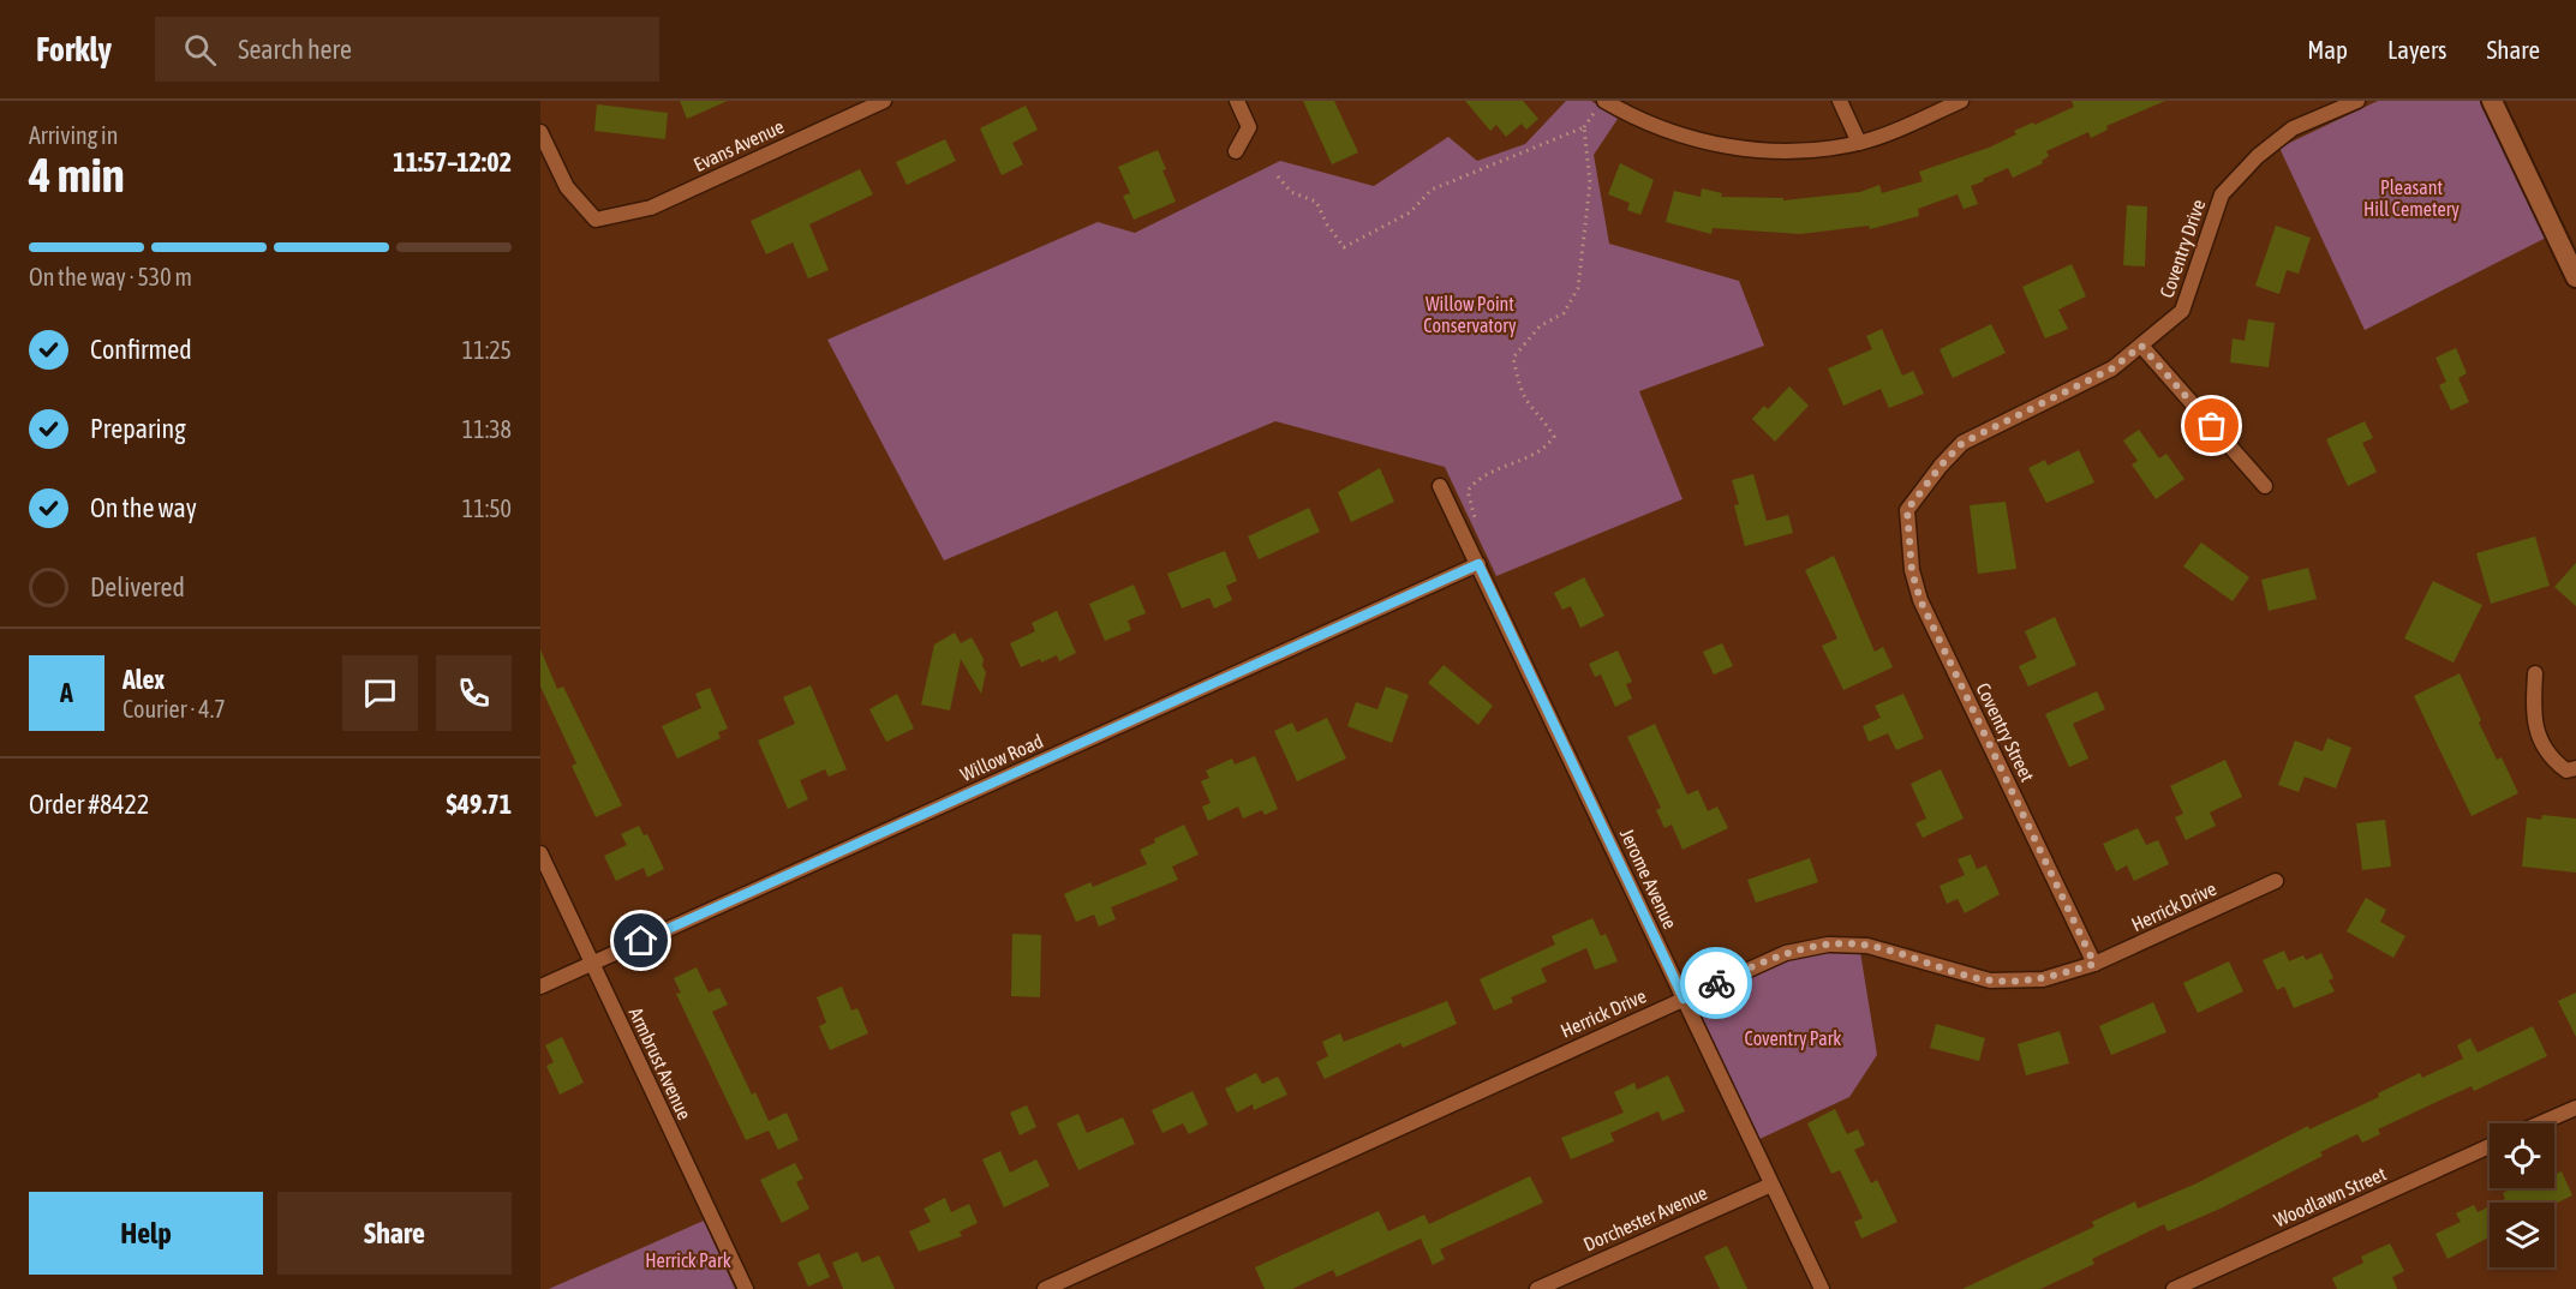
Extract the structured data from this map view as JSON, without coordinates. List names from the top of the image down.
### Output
{
  "streets": {
    "street": [
      "Evans Avenue",
      "Coventry Drive",
      "Coventry Street",
      "Willow Road",
      "Jerome Avenue",
      "Herrick Drive",
      "Armbrust Avenue",
      "Woodlawn Street",
      "Dorchester Avenue"
    ]
  },
  "crossings": [
    ["Coventry Drive", "Coventry Street"],
    ["Coventry Street", "Herrick Drive"],
    ["Willow Road", "Jerome Avenue"],
    ["Willow Road", "Armbrust Avenue"],
    ["Jerome Avenue", "Herrick Drive"],
    ["Jerome Avenue", "Dorchester Avenue"]
  ],
  "parks": [
    "Pleasant Hill Cemetery",
    "Willow Point Conservatory",
    "Coventry Park",
    "Herrick Park"
  ],
  "page": {
    "header": "Forkly",
    "search": "Search here",
    "nav": ["Map", "Layers", "Share"],
    "heading": ["4 min", "Arriving in", "11:57–12:02"],
    "panel": [
      "Alex",
      "Courier · 4.7",
      "Order #8422",
      "$49.71"
    ],
    "bar": "On the way · 530 m",
    "list": [
      ["Confirmed", "11:25"],
      ["Preparing", "11:38"],
      ["On the way", "11:50"],
      "Delivered"
    ],
    "round": "A",
    "buttons": ["Help", "Share"]
  }
}
